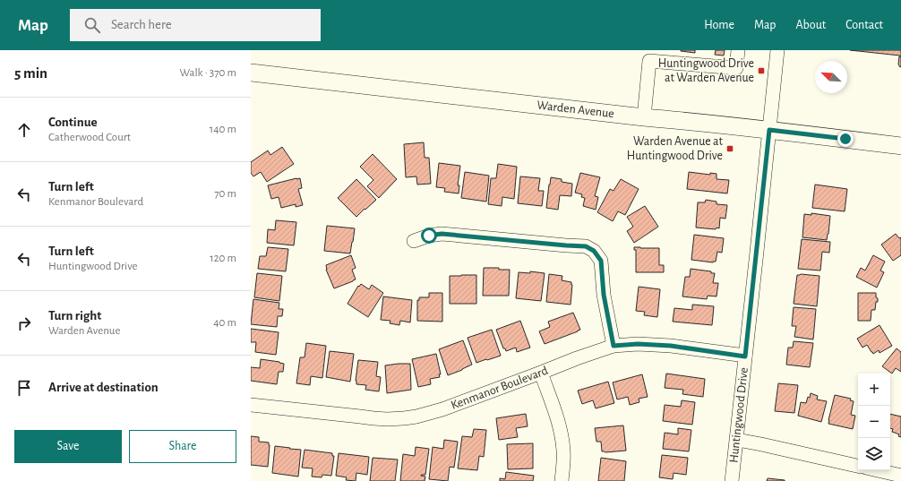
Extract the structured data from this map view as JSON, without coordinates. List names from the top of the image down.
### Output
{
  "streets": {
    "main road": ["Warden Avenue"],
    "street": ["Kenmanor Boulevard", "Huntingwood Drive"]
  },
  "crossings": [
    ["Warden Avenue", "Huntingwood Drive"],
    ["Kenmanor Boulevard", "Huntingwood Drive"]
  ],
  "places": {
    "transit": ["Huntingwood Drive at Warden Avenue", "Warden Avenue at Huntingwood Drive"]
  },
  "north": "top left",
  "page": {
    "header": "Map",
    "search": "Search here",
    "nav": [
      "Home",
      "Map",
      "About",
      "Contact"
    ],
    "heading": ["5 min", "Walk · 370 m"],
    "list": [
      ["Continue", "Catherwood Court", "140 m"],
      ["Turn left", "Kenmanor Boulevard", "70 m"],
      ["Turn left", "Huntingwood Drive", "120 m"],
      ["Turn right", "Warden Avenue", "40 m"],
      "Arrive at destination"
    ],
    "map_buttons": ["+", "−"],
    "buttons": ["Save", "Share"]
  }
}
